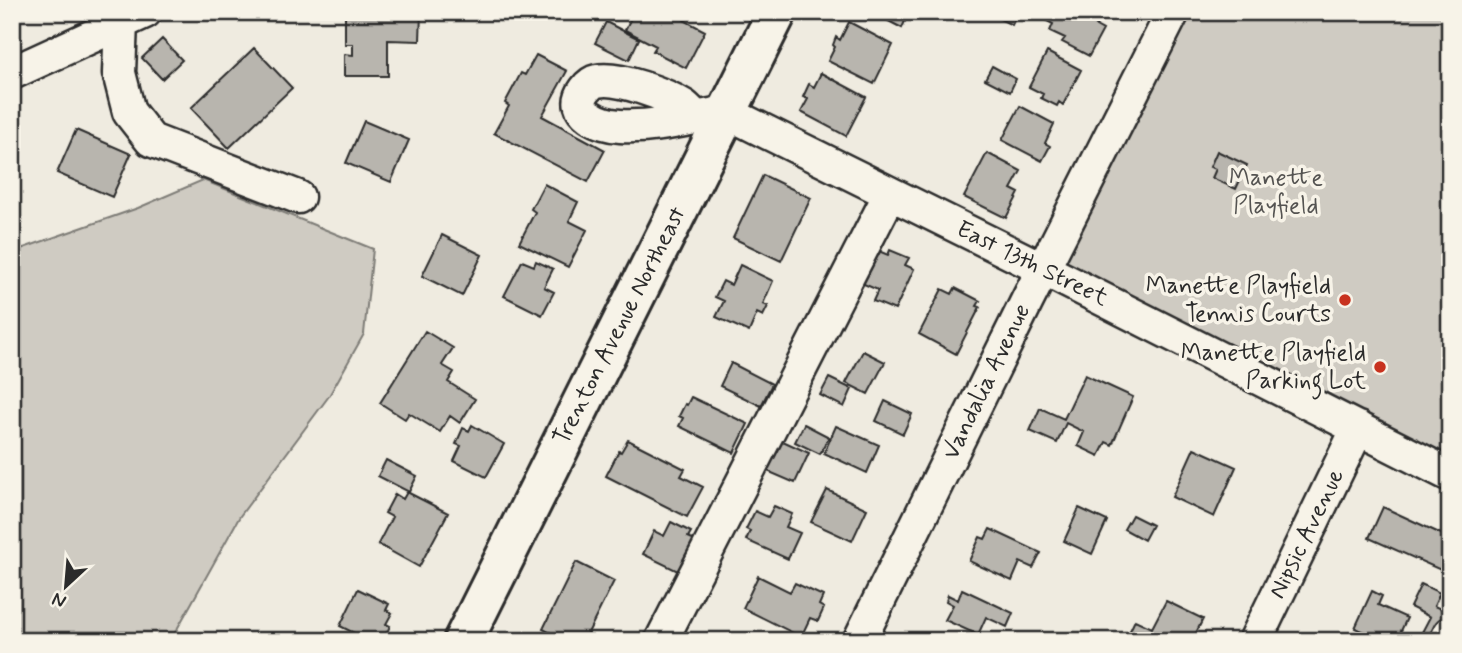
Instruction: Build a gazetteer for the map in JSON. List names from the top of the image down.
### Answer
{
  "streets": {
    "main road": ["Trenton Avenue Northeast"],
    "street": ["East 13th Street", "Vandalia Avenue", "Nipsic Avenue"]
  },
  "crossings": [
    ["East 13th Street", "Trenton Avenue Northeast"],
    ["East 13th Street", "Vandalia Avenue"],
    ["East 13th Street", "Nipsic Avenue"]
  ],
  "parks": ["Manette Playfield"],
  "places": ["Manette Playfield Tennis Courts", "Manette Playfield Parking Lot"],
  "north": "bottom left"
}
